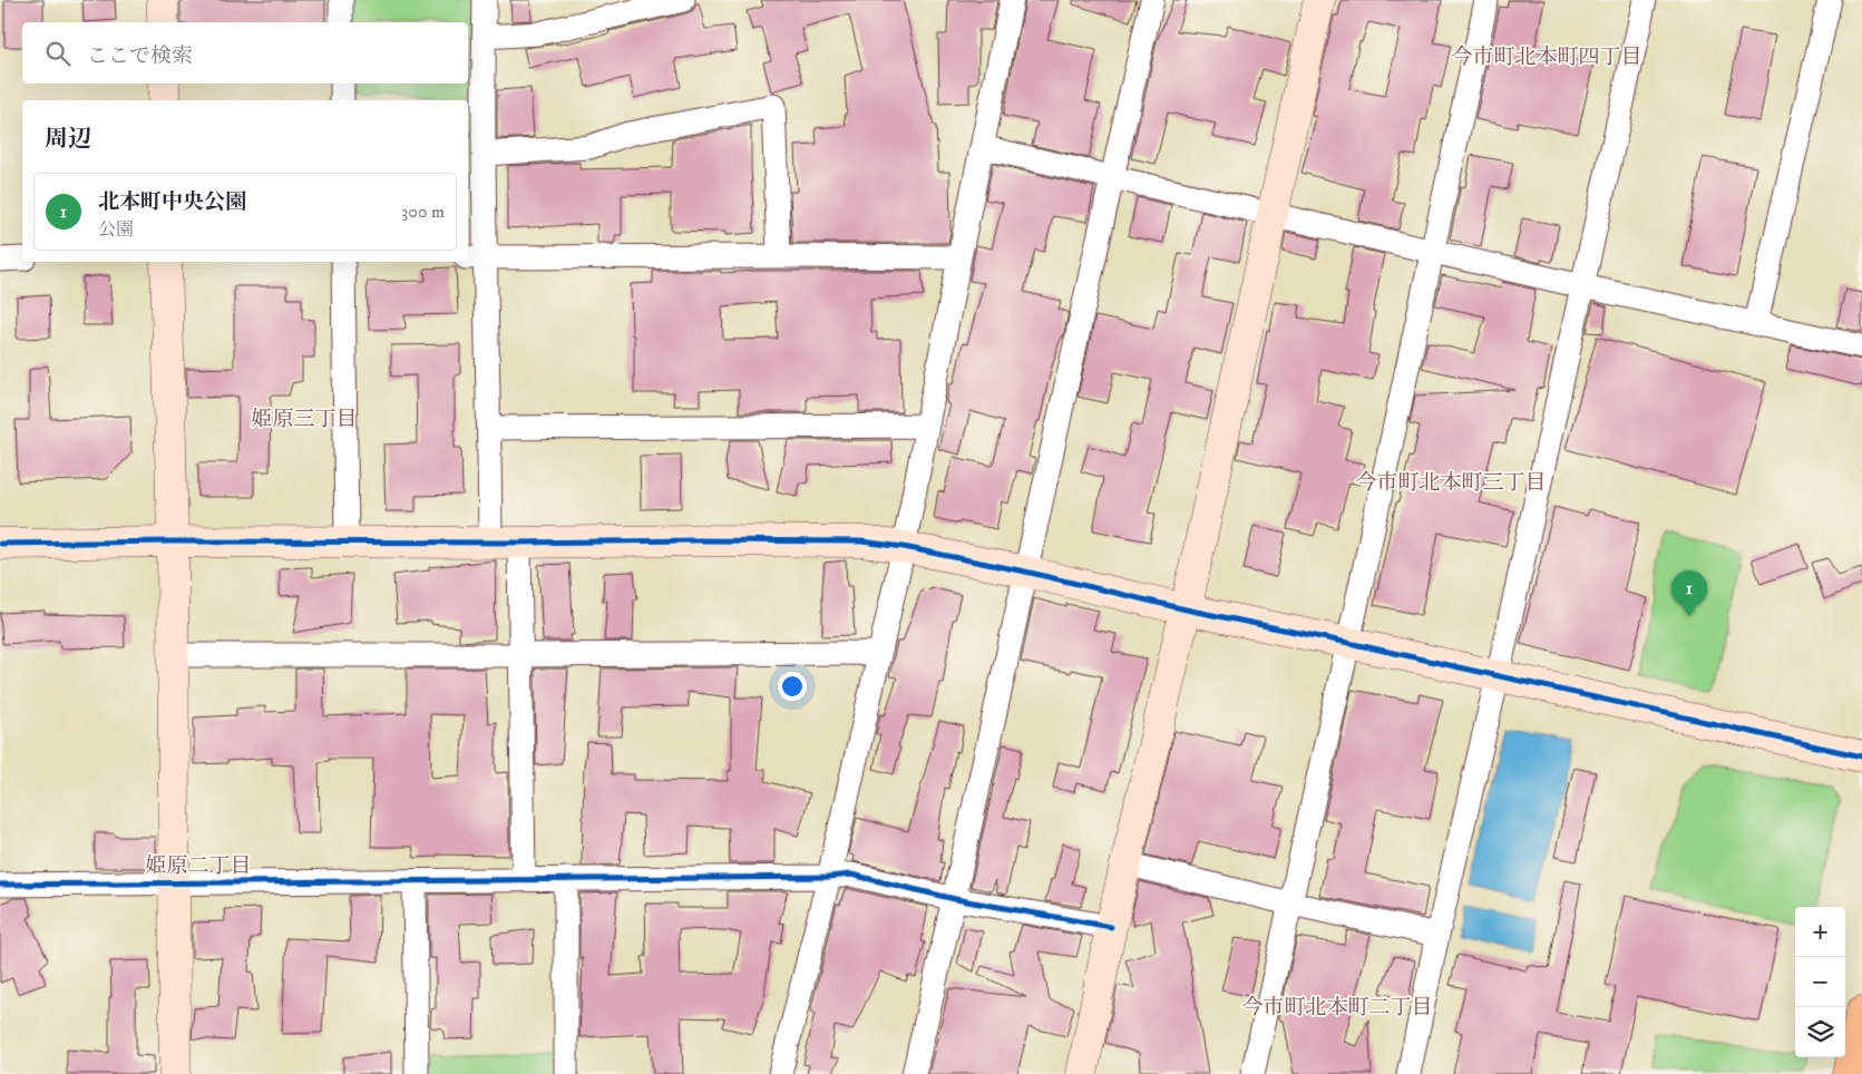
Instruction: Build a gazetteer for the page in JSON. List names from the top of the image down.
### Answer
{
  "districts": [
    "今市町北本町四丁目",
    "姫原三丁目",
    "今市町北本町三丁目",
    "姫原二丁目",
    "今市町北本町二丁目"
  ],
  "page": {
    "search": "ここで検索",
    "heading": "周辺",
    "list": [
      {
        "mark": "1",
        "name": "北本町中央公園",
        "note": "公園",
        "value": "300 m"
      }
    ],
    "pins": "1",
    "map_buttons": ["+", "−"]
  }
}
